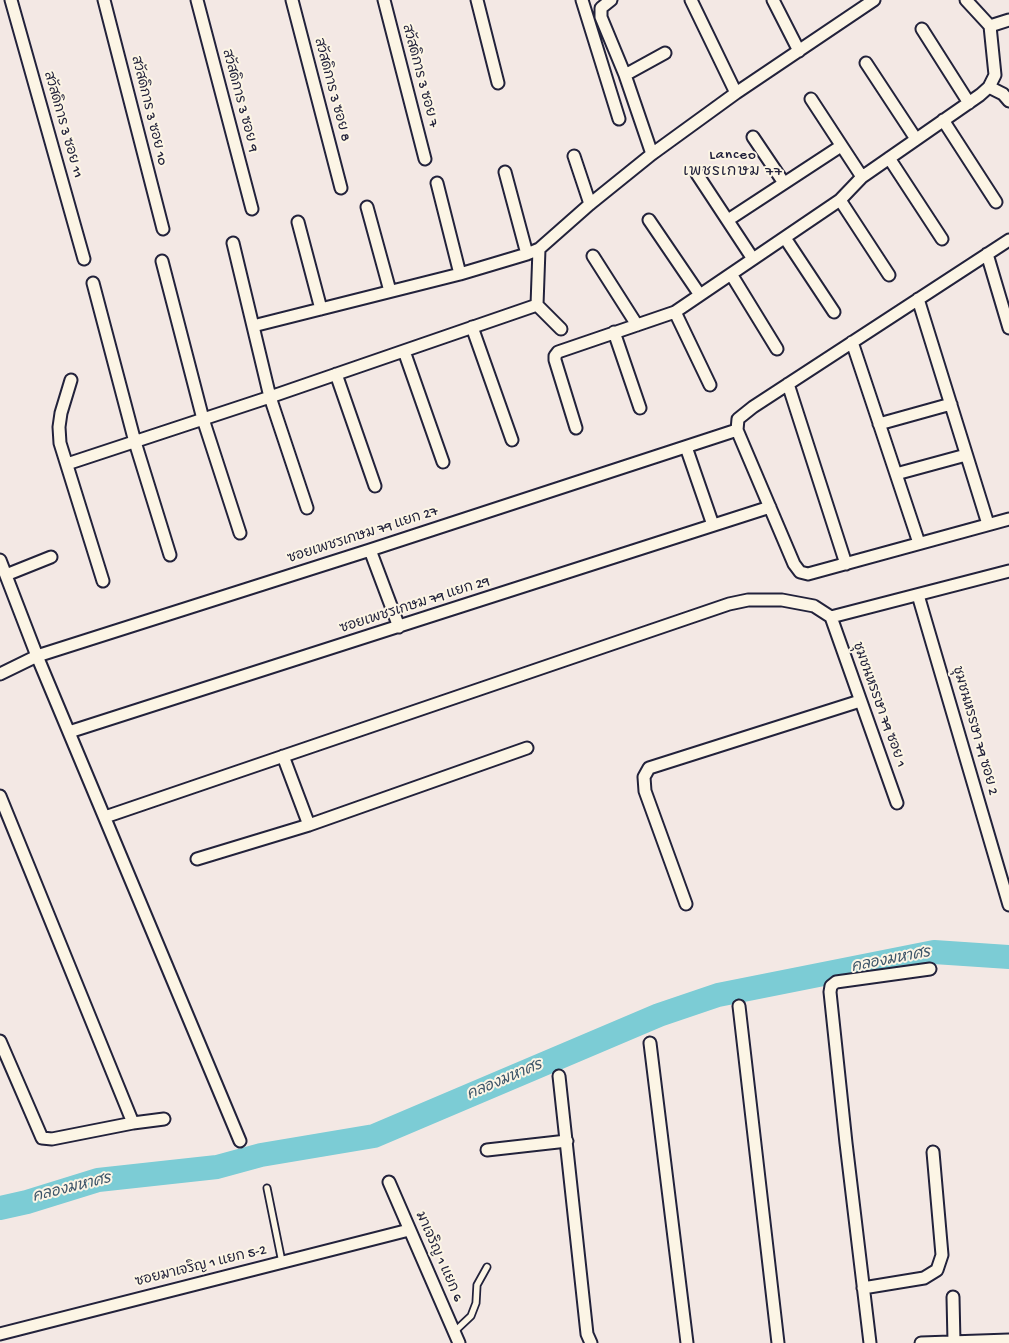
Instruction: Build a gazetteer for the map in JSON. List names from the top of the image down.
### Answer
{
  "streets": {
    "street": [
      "สวัสดิการ 3 ซอย 7",
      "สวัสดิการ 3 ซอย 8",
      "สวัสดิการ 3 ซอย 9",
      "สวัสดิการ 3 ซอย 10",
      "สวัสดิการ 3 ซอย 11",
      "ซอยเพชรเกษม 79 แยก 27",
      "ซอยเพชรเกษม 79 แยก 29",
      "ชุมชนหรรษา 79 ซอย 1",
      "ชุมชนหรรษา 79 ซอย 2",
      "มาเจริญ 1 แยก 6",
      "ซอยมาเจริญ 1 แยก 5-2"
    ]
  },
  "crossings": [
    ["มาเจริญ 1 แยก 6", "ซอยมาเจริญ 1 แยก 5-2"]
  ],
  "districts": ["Lanceo เพชรเกษม 77"],
  "water": ["คลองมหาศร"]
}
